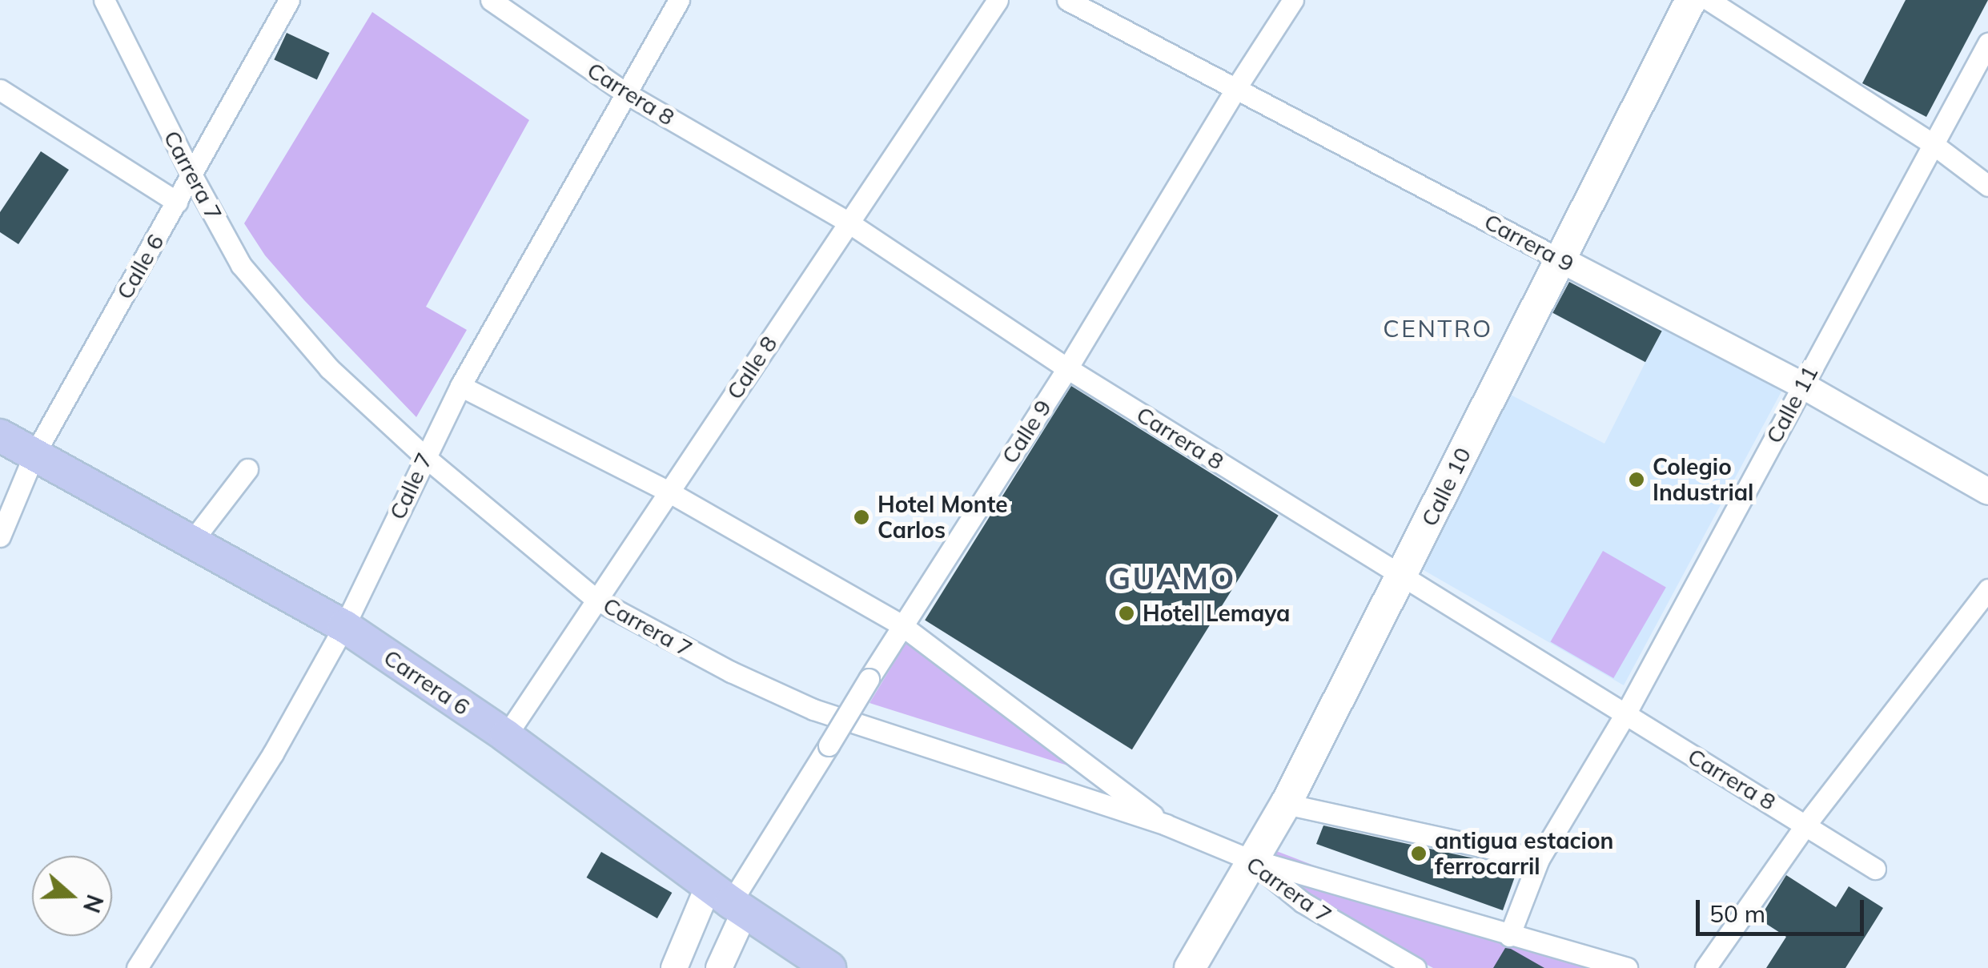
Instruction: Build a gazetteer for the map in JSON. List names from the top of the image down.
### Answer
{
  "streets": {
    "main road": ["Calle 10", "Carrera 6"],
    "street": [
      "Carrera 8",
      "Carrera 7",
      "Carrera 9",
      "Calle 6",
      "Calle 8",
      "Calle 11",
      "Calle 9",
      "Calle 7"
    ]
  },
  "crossings": [
    ["Carrera 8", "Calle 8"],
    ["Carrera 8", "Calle 11"],
    ["Carrera 8", "Calle 9"],
    ["Carrera 8", "Calle 7"],
    ["Carrera 8", "Calle 10"],
    ["Carrera 7", "Calle 6"],
    ["Carrera 7", "Calle 8"],
    ["Carrera 7", "Calle 7"],
    ["Carrera 7", "Calle 10"],
    ["Carrera 9", "Calle 11"],
    ["Carrera 9", "Calle 9"],
    ["Carrera 9", "Calle 10"],
    ["Calle 6", "Carrera 6"],
    ["Calle 8", "Carrera 6"],
    ["Calle 9", "Carrera 6"],
    ["Calle 7", "Carrera 6"]
  ],
  "districts": ["CENTRO", "GUAMO"],
  "places": [
    "Colegio Industrial",
    "Hotel Monte Carlos",
    "Hotel Lemaya",
    "antigua estacion ferrocarril"
  ],
  "scale_bar": "50 m",
  "north": "right"
}
